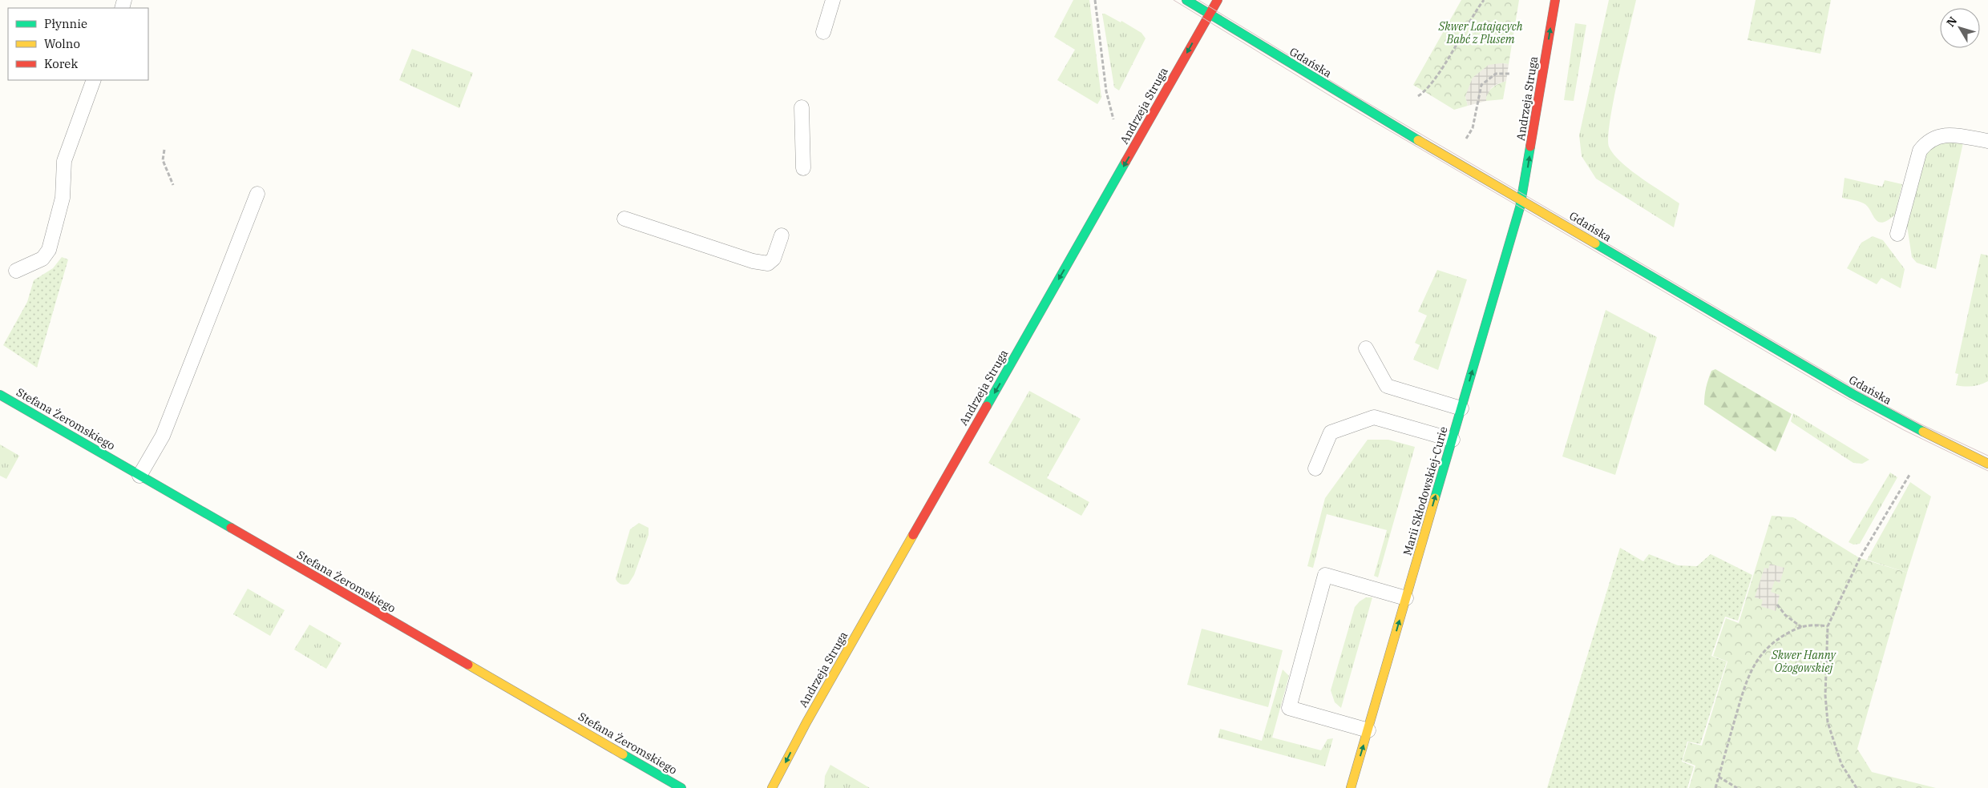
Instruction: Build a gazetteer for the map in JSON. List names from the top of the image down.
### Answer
{
  "streets": {
    "street": [
      "Gdańska",
      "Andrzeja Struga",
      "Stefana Żeromskiego",
      "Marii Skłodowskiej-Curie"
    ]
  },
  "crossings": [
    ["Gdańska", "Andrzeja Struga"],
    ["Gdańska", "Marii Skłodowskiej-Curie"],
    ["Andrzeja Struga", "Marii Skłodowskiej-Curie"]
  ],
  "one_way": ["Marii Skłodowskiej-Curie"],
  "parks": ["Skwer Latających Babć z Plusem", "Skwer Hanny Ożogowskiej"],
  "legend": ["Płynnie", "Wolno", "Korek"],
  "north": "top left"
}
